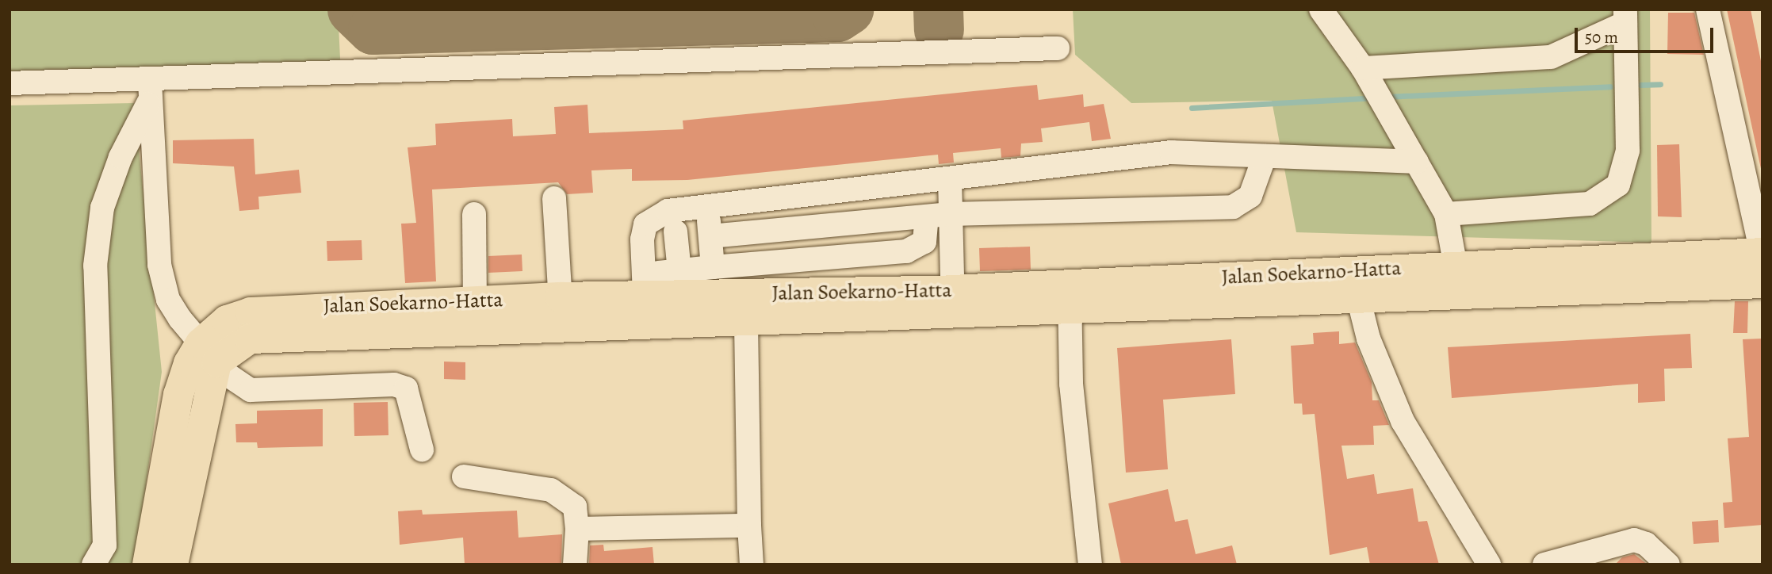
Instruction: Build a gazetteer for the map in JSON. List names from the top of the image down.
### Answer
{
  "streets": {
    "highway": ["Jalan Soekarno-Hatta"]
  },
  "scale_bar": "50 m"
}
